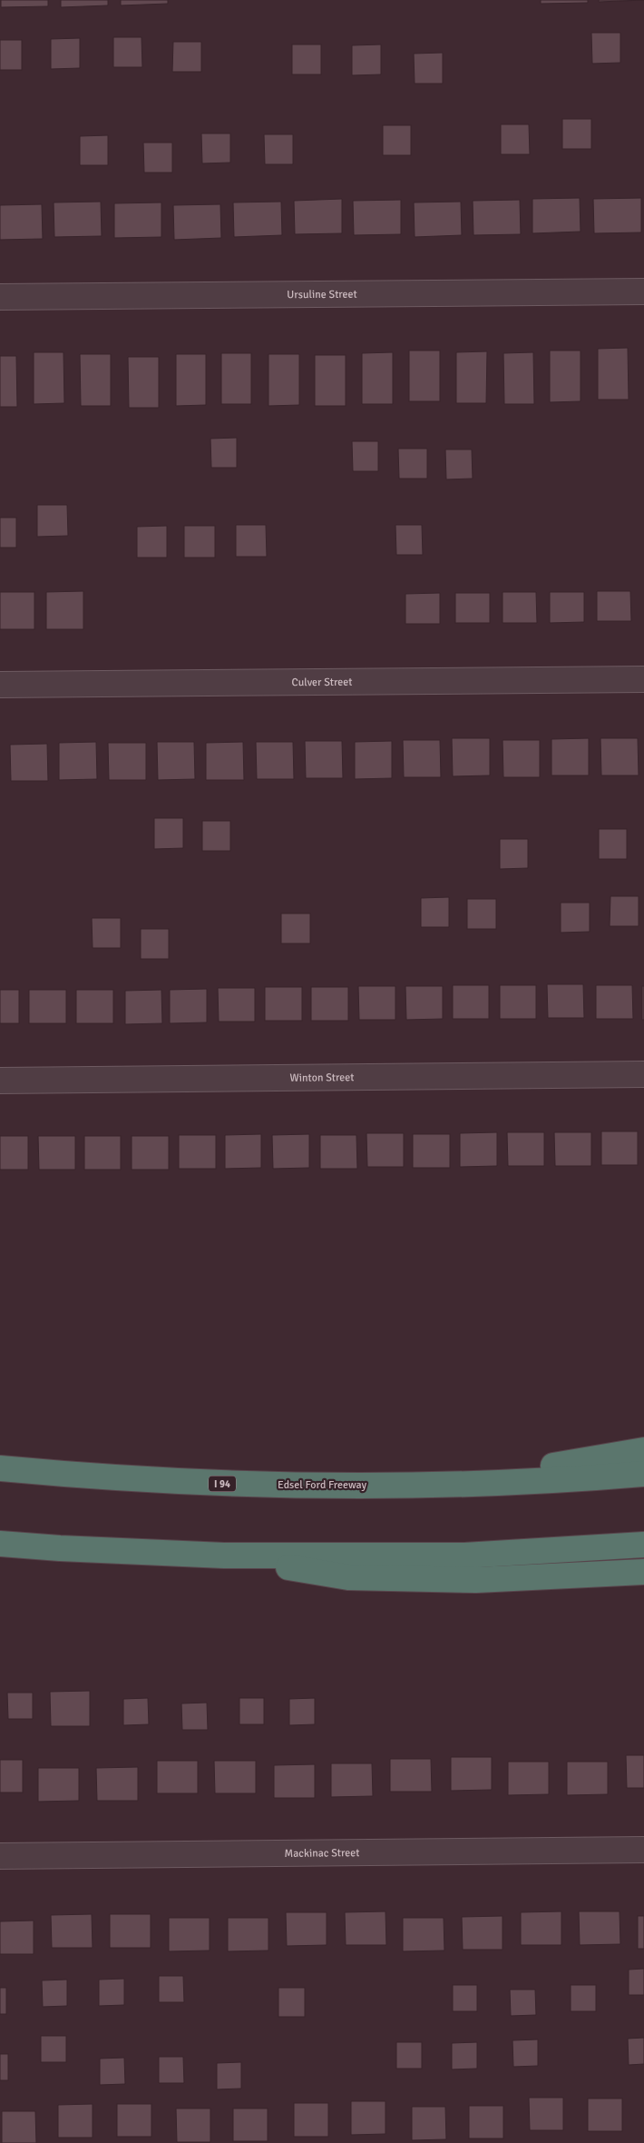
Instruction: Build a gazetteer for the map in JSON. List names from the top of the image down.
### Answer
{
  "streets": {
    "highway": ["I 94", "Edsel Ford Freeway"],
    "street": [
      "Ursuline Street",
      "Culver Street",
      "Winton Street",
      "Mackinac Street"
    ]
  }
}
